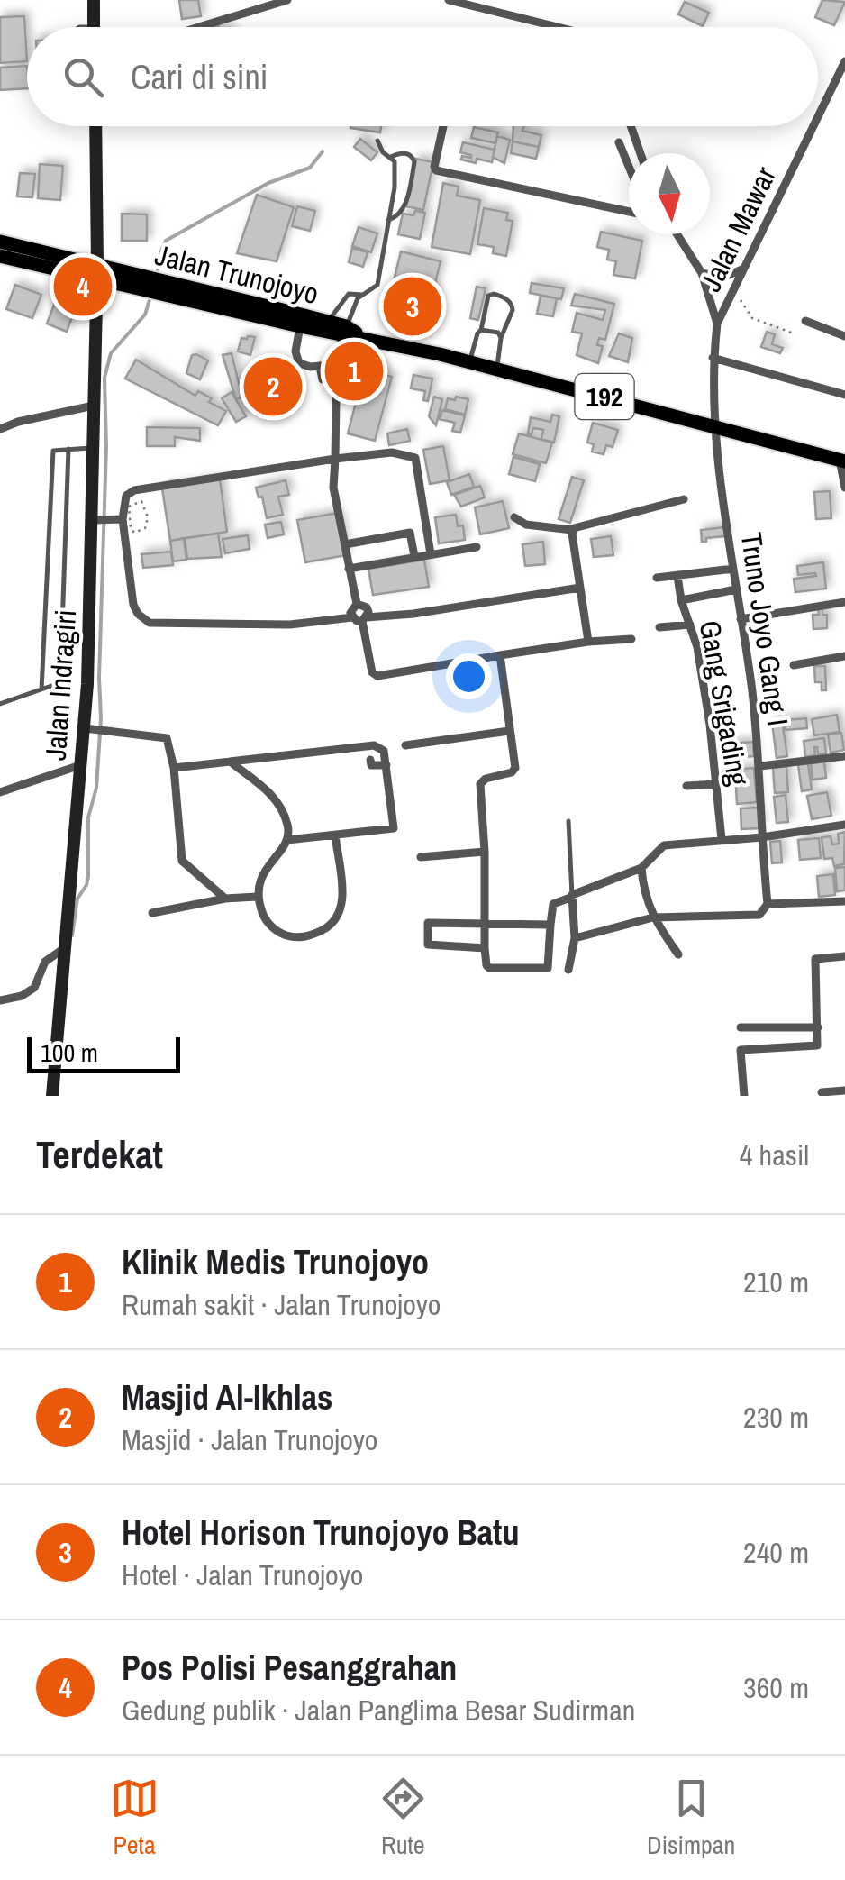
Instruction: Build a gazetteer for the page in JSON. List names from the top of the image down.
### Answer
{
  "streets": {
    "main road": ["Jalan Trunojoyo", "192"],
    "street": [
      "Jalan Mawar",
      "Truno Joyo Gang I",
      "Jalan Indragiri",
      "Gang Srigading"
    ]
  },
  "crossings": [
    ["Jalan Mawar", "Jalan Trunojoyo"],
    ["Jalan Mawar", "Truno Joyo Gang I"],
    ["Jalan Trunojoyo", "192"],
    ["Jalan Trunojoyo", "Truno Joyo Gang I"],
    ["Jalan Trunojoyo", "Jalan Indragiri"],
    ["192", "Jalan Indragiri"]
  ],
  "scale_bar": "100 m",
  "north": "bottom",
  "page": {
    "search": "Cari di sini",
    "pins": [
      "4",
      "3",
      "1",
      "2"
    ],
    "scale": "100 m",
    "heading": ["Terdekat", "4 hasil"],
    "list": [
      {
        "mark": "1",
        "name": "Klinik Medis Trunojoyo",
        "note": "Rumah sakit · Jalan Trunojoyo",
        "value": "210 m"
      },
      {
        "mark": "2",
        "name": "Masjid Al-Ikhlas",
        "note": "Masjid · Jalan Trunojoyo",
        "value": "230 m"
      },
      {
        "mark": "3",
        "name": "Hotel Horison Trunojoyo Batu",
        "note": "Hotel · Jalan Trunojoyo",
        "value": "240 m"
      },
      {
        "mark": "4",
        "name": "Pos Polisi Pesanggrahan",
        "note": "Gedung publik · Jalan Panglima Besar Sudirman",
        "value": "360 m"
      }
    ],
    "nav": ["Peta", "Rute", "Disimpan"]
  }
}
